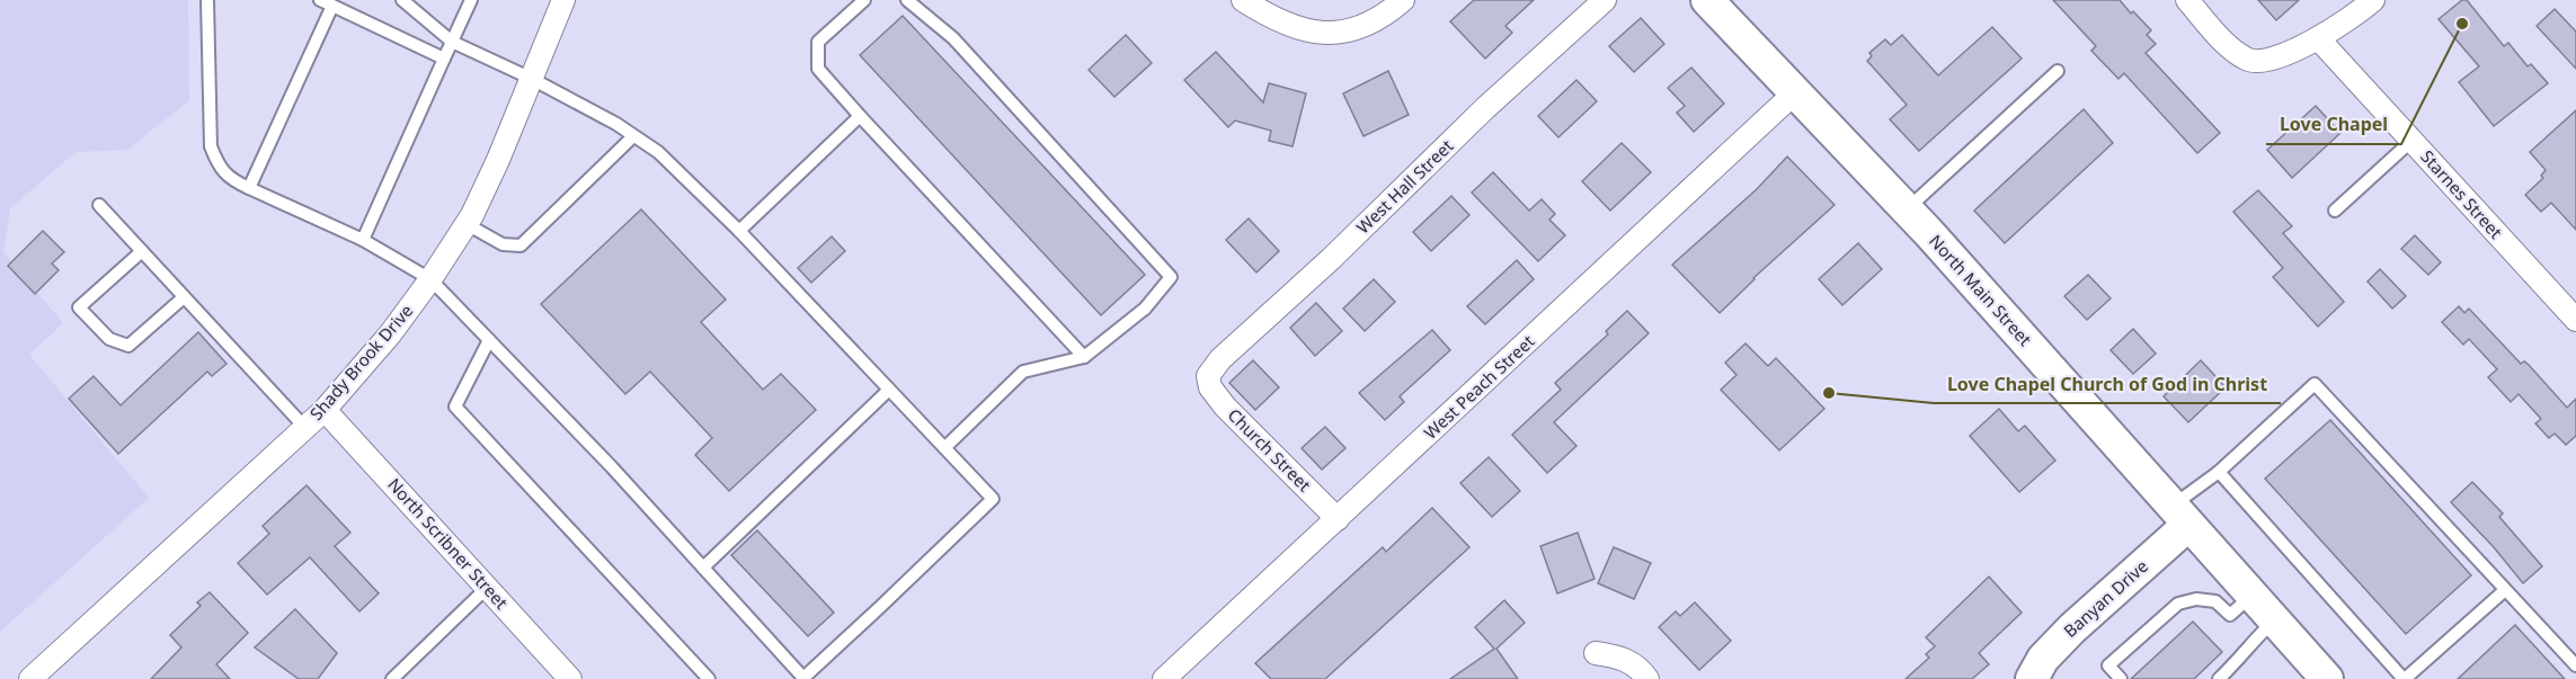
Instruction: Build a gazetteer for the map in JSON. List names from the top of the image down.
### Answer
{
  "streets": {
    "main road": ["North Main Street", "Banyan Drive"],
    "street": [
      "West Hall Street",
      "Starnes Street",
      "Shady Brook Drive",
      "West Peach Street",
      "Church Street",
      "North Scribner Street"
    ]
  },
  "crossings": [
    ["West Hall Street", "Church Street"],
    ["North Main Street", "West Peach Street"],
    ["North Main Street", "Banyan Drive"],
    ["Shady Brook Drive", "North Scribner Street"],
    ["West Peach Street", "Church Street"]
  ],
  "places": ["Love Chapel", "Love Chapel Church of God in Christ"]
}
